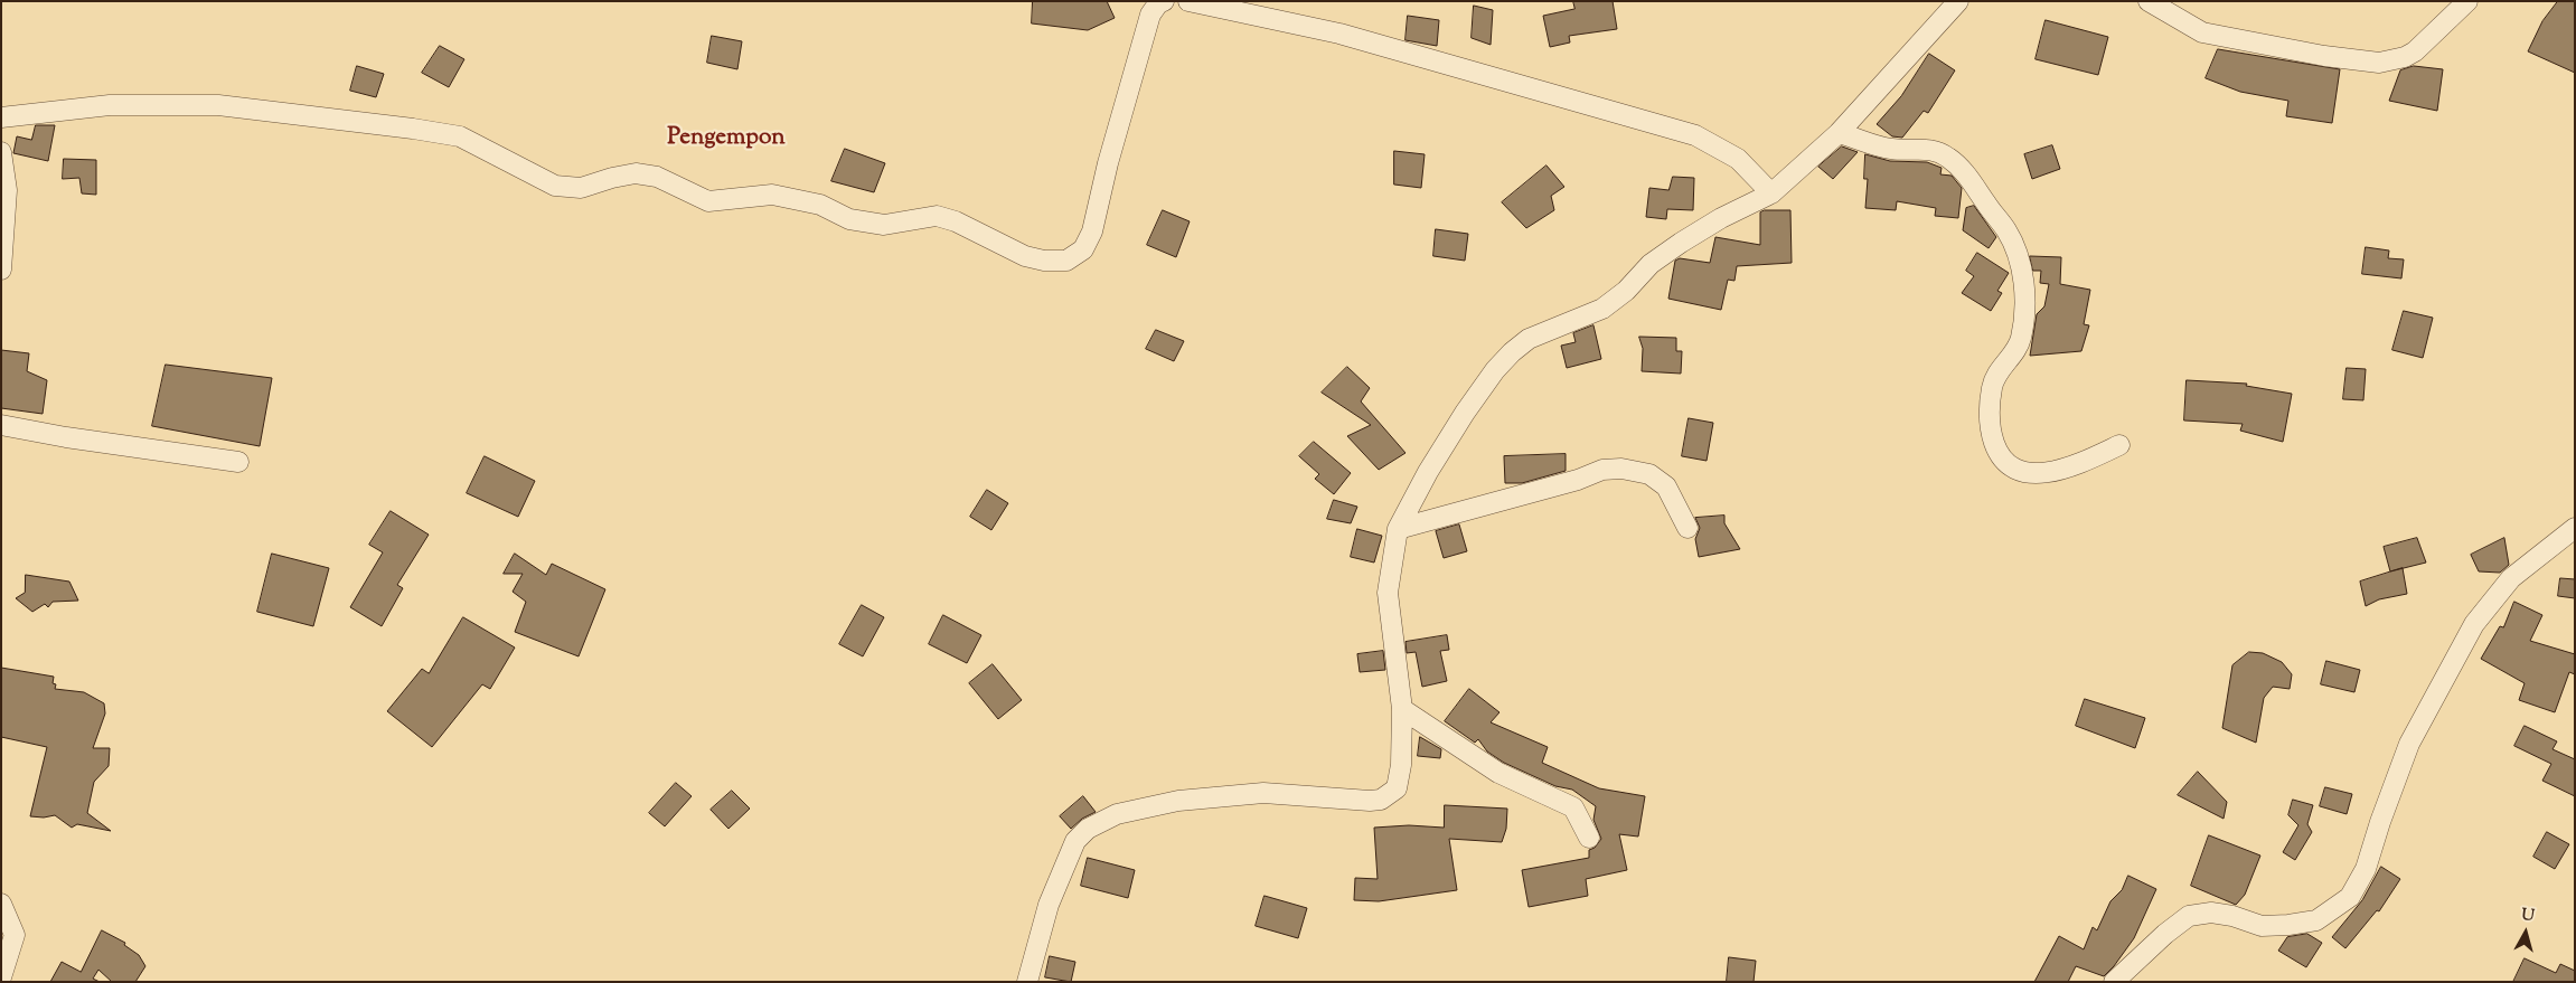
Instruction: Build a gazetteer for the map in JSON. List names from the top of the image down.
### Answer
{
  "districts": ["Pengempon"],
  "north": "top"
}
